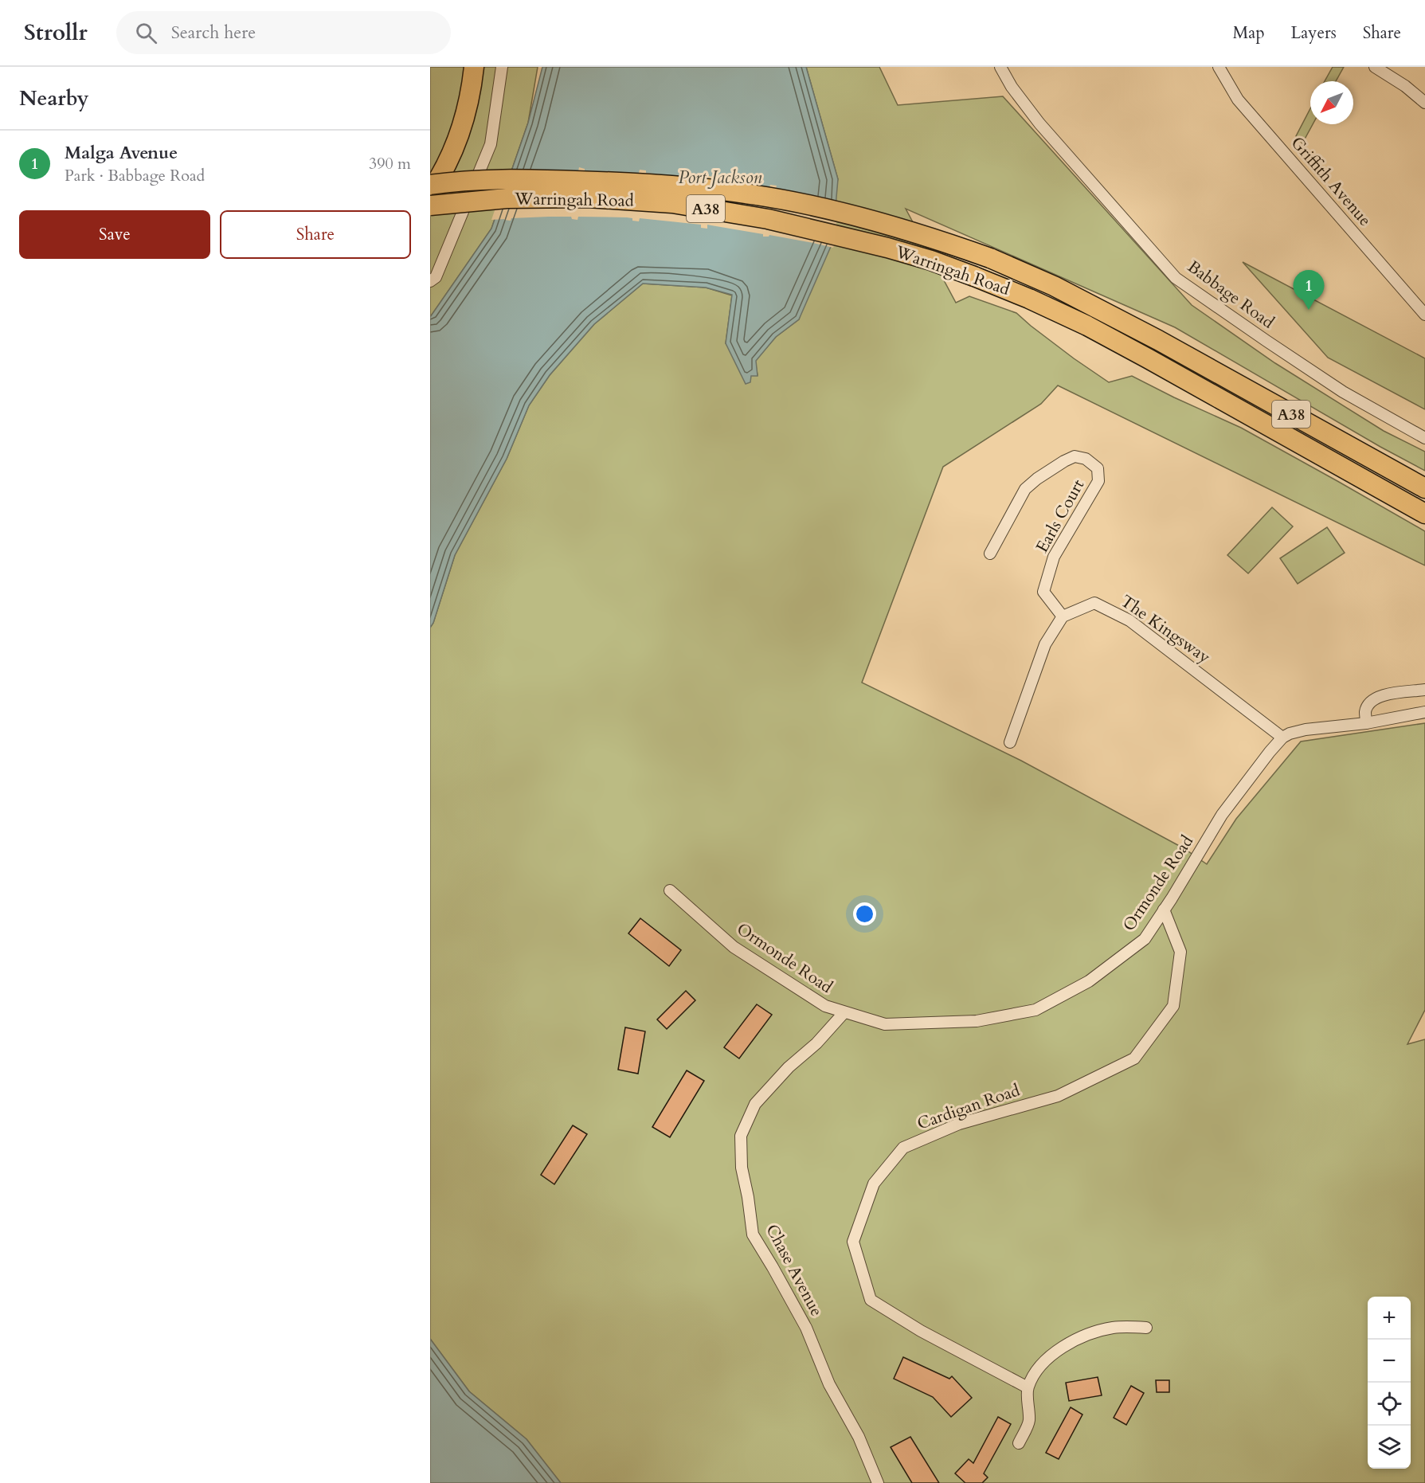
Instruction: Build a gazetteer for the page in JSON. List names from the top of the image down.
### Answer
{
  "streets": {
    "highway": ["Warringah Road", "A38"],
    "street": [
      "Griffith Avenue",
      "Babbage Road",
      "Earls Court",
      "The Kingsway",
      "Ormonde Road",
      "Cardigan Road",
      "Chase Avenue"
    ]
  },
  "crossings": [
    ["Earls Court", "The Kingsway"],
    ["The Kingsway", "Ormonde Road"],
    ["Ormonde Road", "Cardigan Road"],
    ["Ormonde Road", "Chase Avenue"]
  ],
  "water": ["Port Jackson"],
  "north": "bottom left",
  "page": {
    "header": "Strollr",
    "search": "Search here",
    "nav": ["Map", "Layers", "Share"],
    "heading": "Nearby",
    "list": [
      {
        "mark": "1",
        "name": "Malga Avenue",
        "note": "Park · Babbage Road",
        "value": "390 m"
      }
    ],
    "buttons": ["Save", "Share"],
    "pins": "1",
    "map_buttons": ["+", "−"]
  }
}
